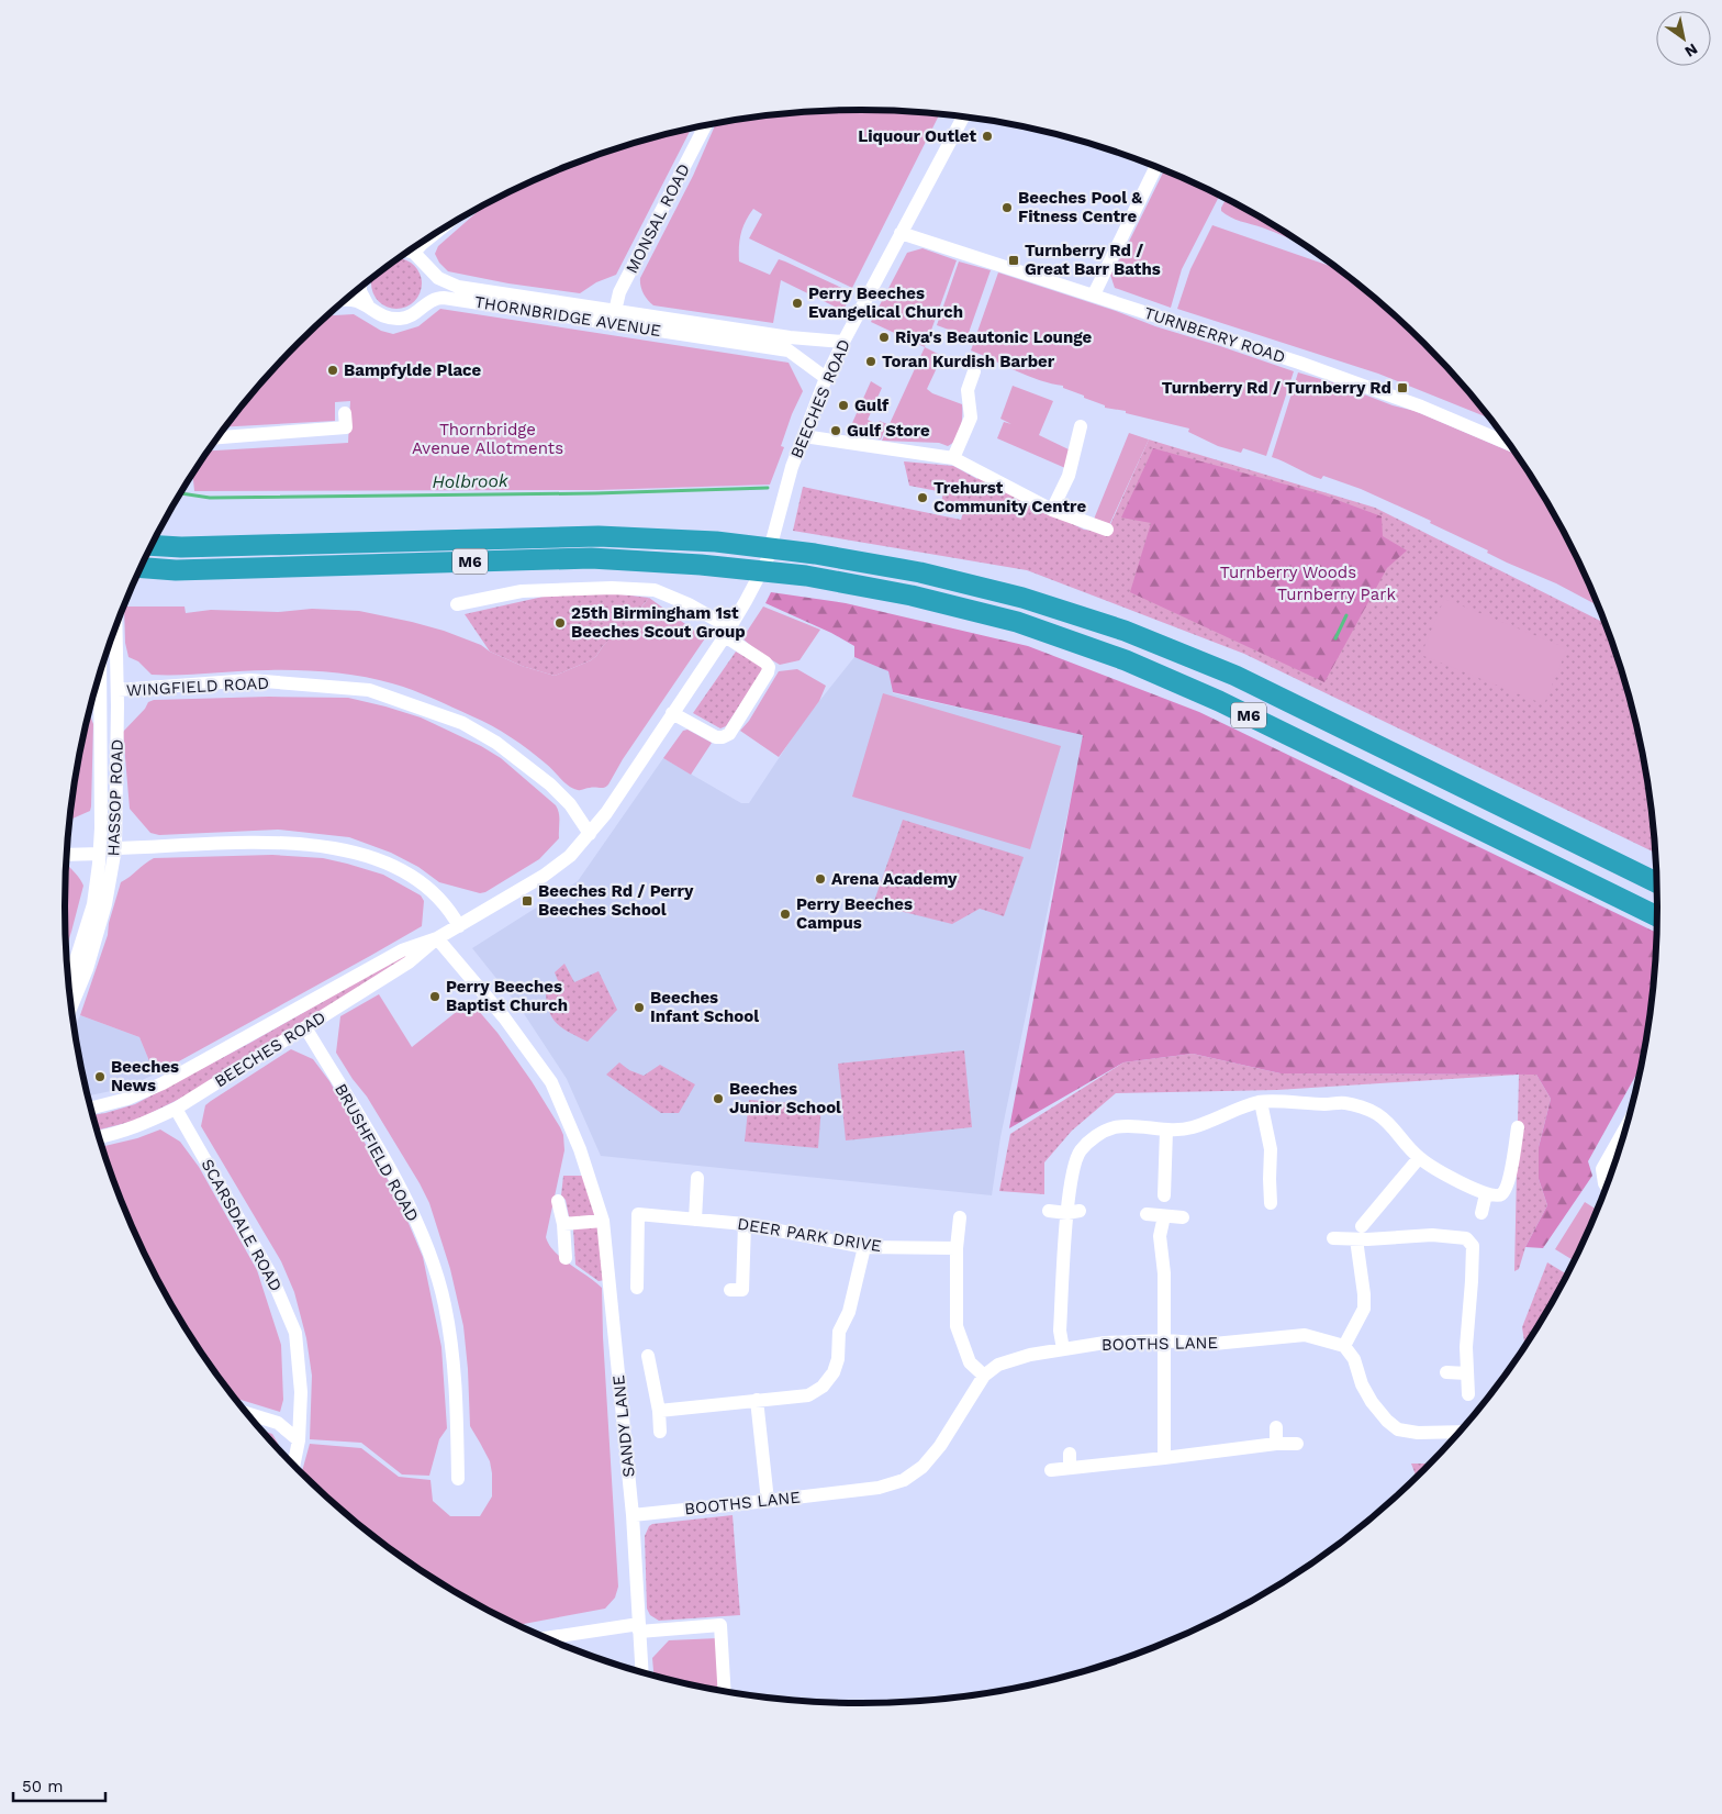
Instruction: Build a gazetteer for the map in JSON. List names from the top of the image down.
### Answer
{
  "streets": {
    "highway": ["M6"],
    "street": [
      "MONSAL ROAD",
      "THORNBRIDGE AVENUE",
      "TURNBERRY ROAD",
      "BEECHES ROAD",
      "WINGFIELD ROAD",
      "HASSOP ROAD",
      "BRUSHFIELD ROAD",
      "SCARSDALE ROAD",
      "DEER PARK DRIVE",
      "BOOTHS LANE",
      "SANDY LANE"
    ]
  },
  "crossings": [
    ["MONSAL ROAD", "THORNBRIDGE AVENUE"],
    ["THORNBRIDGE AVENUE", "BEECHES ROAD"],
    ["TURNBERRY ROAD", "BEECHES ROAD"],
    ["BEECHES ROAD", "WINGFIELD ROAD"],
    ["BEECHES ROAD", "BRUSHFIELD ROAD"],
    ["BEECHES ROAD", "SCARSDALE ROAD"],
    ["BEECHES ROAD", "SANDY LANE"],
    ["WINGFIELD ROAD", "HASSOP ROAD"],
    ["BOOTHS LANE", "SANDY LANE"]
  ],
  "water": ["Holbrook"],
  "parks": ["Thornbridge Avenue Allotments", "Turnberry Woods", "Turnberry Park"],
  "places": {
    "other": [
      "Liquour Outlet",
      "Beeches Pool & Fitness Centre",
      "Perry Beeches Evangelical Church",
      "Riya's Beautonic Lounge",
      "Toran Kurdish Barber",
      "Bampfylde Place",
      "Gulf",
      "Gulf Store",
      "Trehurst Community Centre",
      "25th Birmingham 1st Beeches Scout Group",
      "Arena Academy",
      "Perry Beeches Campus",
      "Perry Beeches Baptist Church",
      "Beeches Infant School",
      "Beeches News",
      "Beeches Junior School"
    ],
    "transit": ["Turnberry Rd / Great Barr Baths", "Turnberry Rd / Turnberry Rd", "Beeches Rd / Perry Beeches School"]
  },
  "scale_bar": "50 m",
  "north": "bottom right"
}
